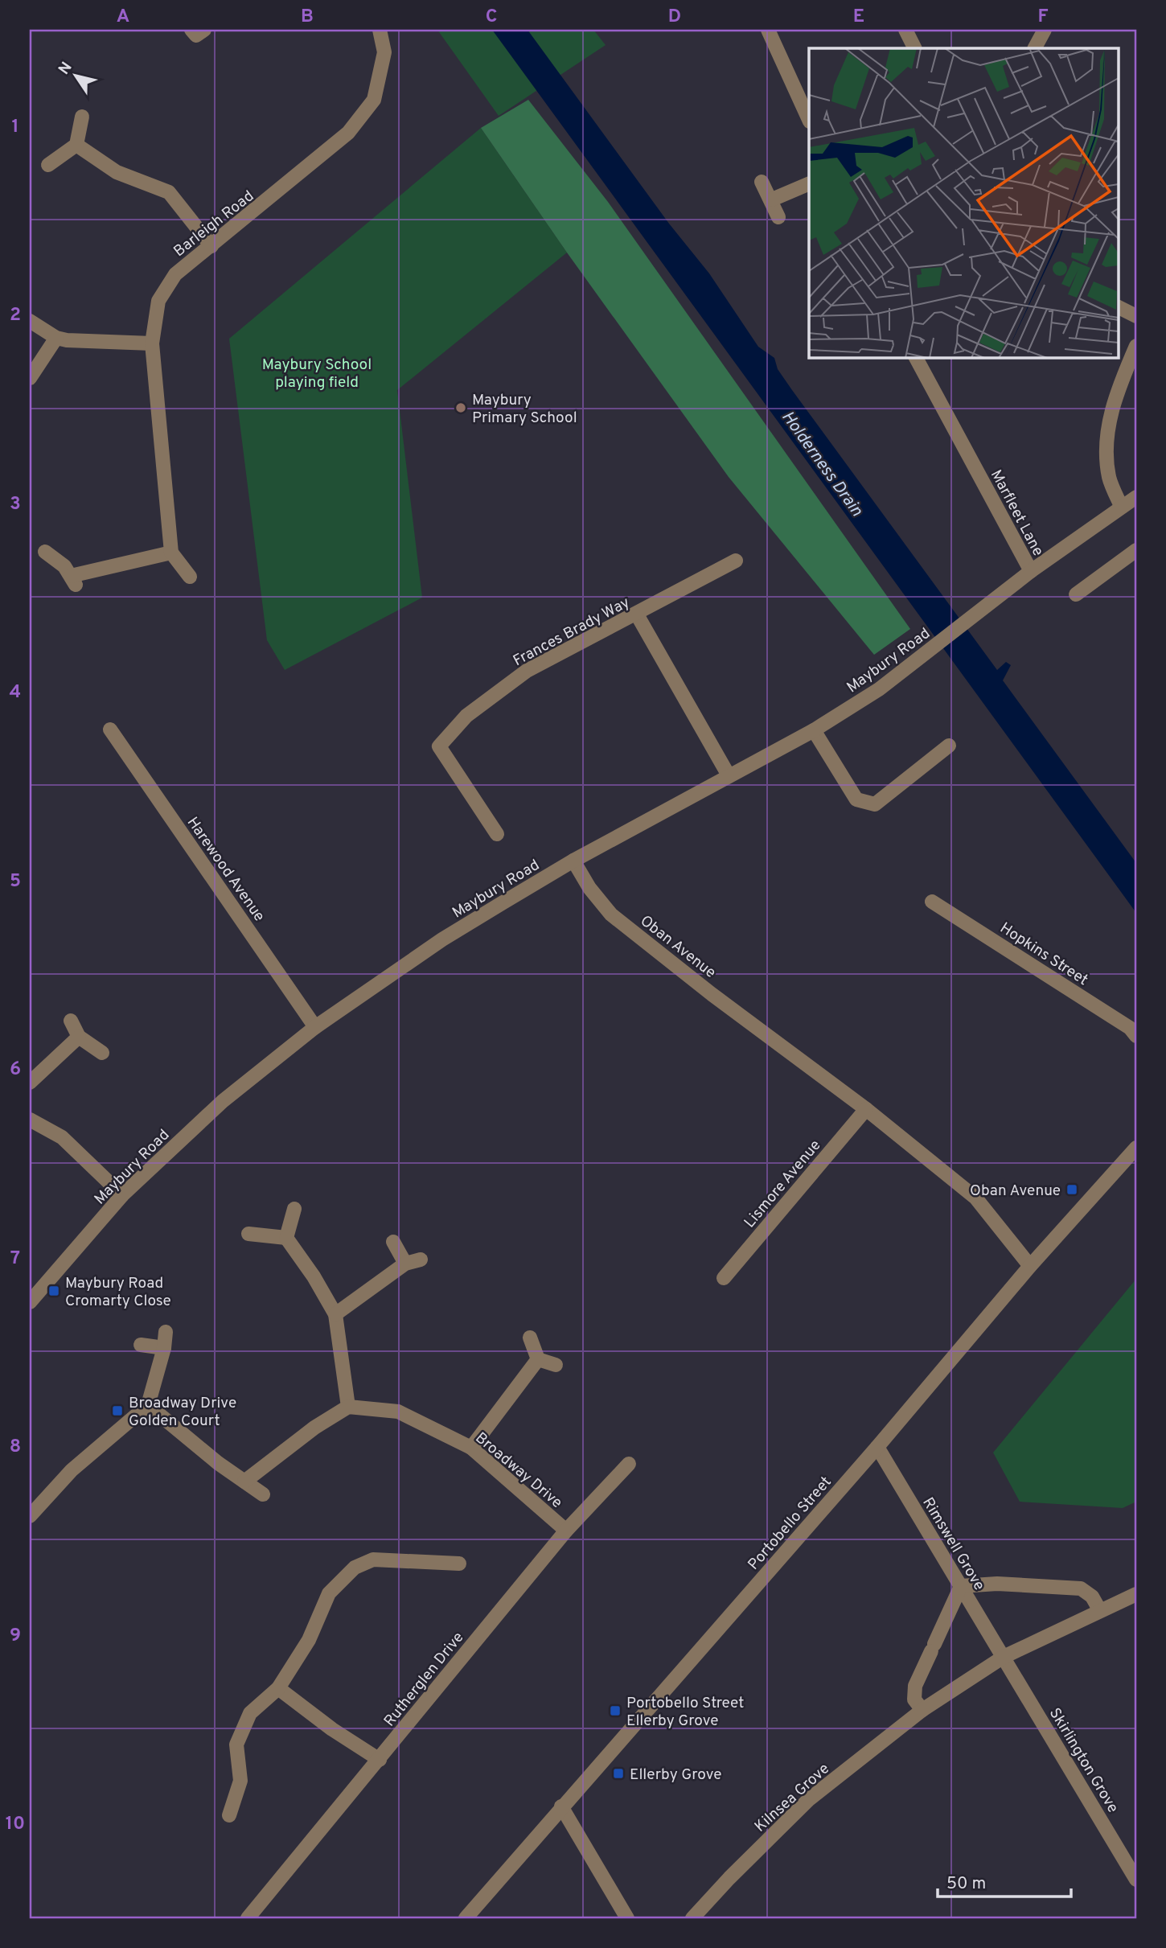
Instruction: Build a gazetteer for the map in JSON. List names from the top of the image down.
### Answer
{
  "streets": {
    "street": [
      "Barleigh Road",
      "Marfleet Lane",
      "Frances Brady Way",
      "Maybury Road",
      "Harewood Avenue",
      "Oban Avenue",
      "Hopkins Street",
      "Lismore Avenue",
      "Broadway Drive",
      "Portobello Street",
      "Rimswell Grove",
      "Rutherglen Drive",
      "Skirlington Grove",
      "Kilnsea Grove"
    ]
  },
  "crossings": [
    ["Marfleet Lane", "Maybury Road"],
    ["Maybury Road", "Harewood Avenue"],
    ["Maybury Road", "Oban Avenue"],
    ["Oban Avenue", "Lismore Avenue"],
    ["Oban Avenue", "Portobello Street"],
    ["Broadway Drive", "Rutherglen Drive"],
    ["Portobello Street", "Rimswell Grove"],
    ["Rimswell Grove", "Skirlington Grove"],
    ["Rimswell Grove", "Kilnsea Grove"],
    ["Skirlington Grove", "Kilnsea Grove"]
  ],
  "water": ["Holderness Drain"],
  "parks": ["Maybury School playing field"],
  "places": {
    "other": ["Maybury Primary School"],
    "transit": [
      "Oban Avenue",
      "Maybury Road Cromarty Close",
      "Broadway Drive Golden Court",
      "Portobello Street Ellerby Grove",
      "Ellerby Grove"
    ]
  },
  "scale_bar": "50 m",
  "north": "top left",
  "grid": {
    "columns": [
      "A",
      "B",
      "C",
      "D",
      "E",
      "F"
    ],
    "rows": [
      "1",
      "2",
      "3",
      "4",
      "5",
      "6",
      "7",
      "8",
      "9",
      "10"
    ]
  }
}
